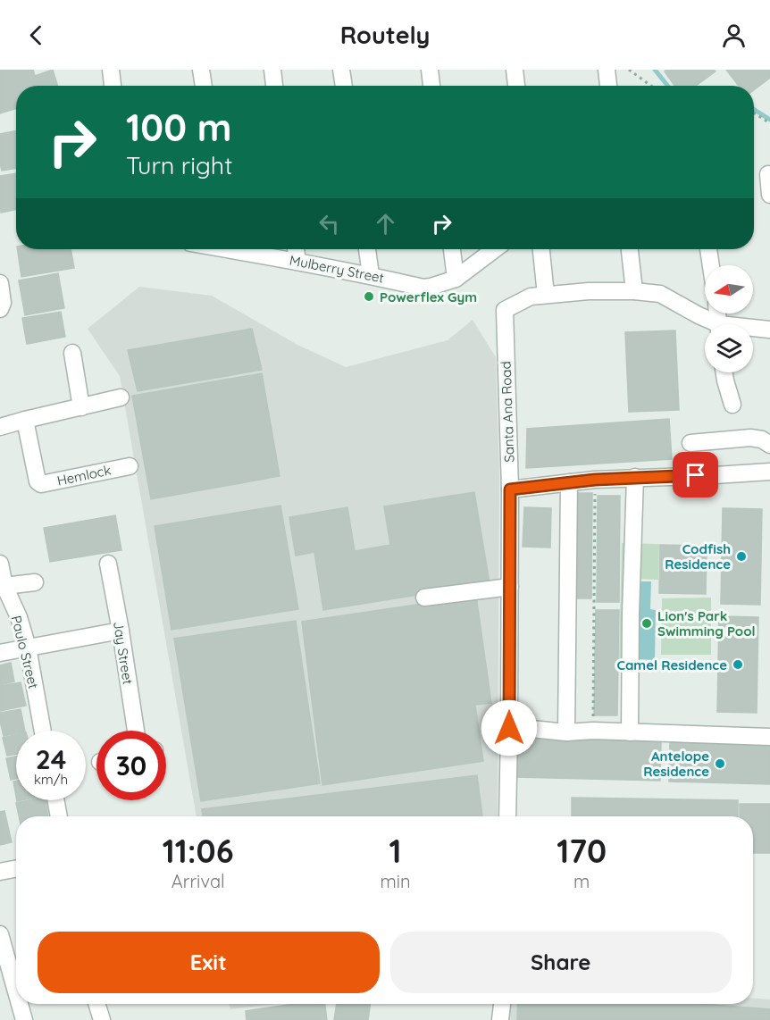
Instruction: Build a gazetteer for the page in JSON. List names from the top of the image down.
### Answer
{
  "streets": {
    "street": [
      "Mulberry Street",
      "Santa Ana Road",
      "Hemlock",
      "Paulo Street",
      "Jay Street"
    ]
  },
  "places": [
    "Powerflex Gym",
    "Codfish Residence",
    "Lion's Park Swimming Pool",
    "Camel Residence",
    "Antelope Residence"
  ],
  "north": "left",
  "page": {
    "header": "Routely",
    "turn": ["100 m", "Turn right"],
    "speed": "24 km/h",
    "limit": "30",
    "eta": [
      "11:06",
      "Arrival",
      "1",
      "min",
      "170",
      "m"
    ],
    "buttons": ["Exit", "Share"]
  }
}
